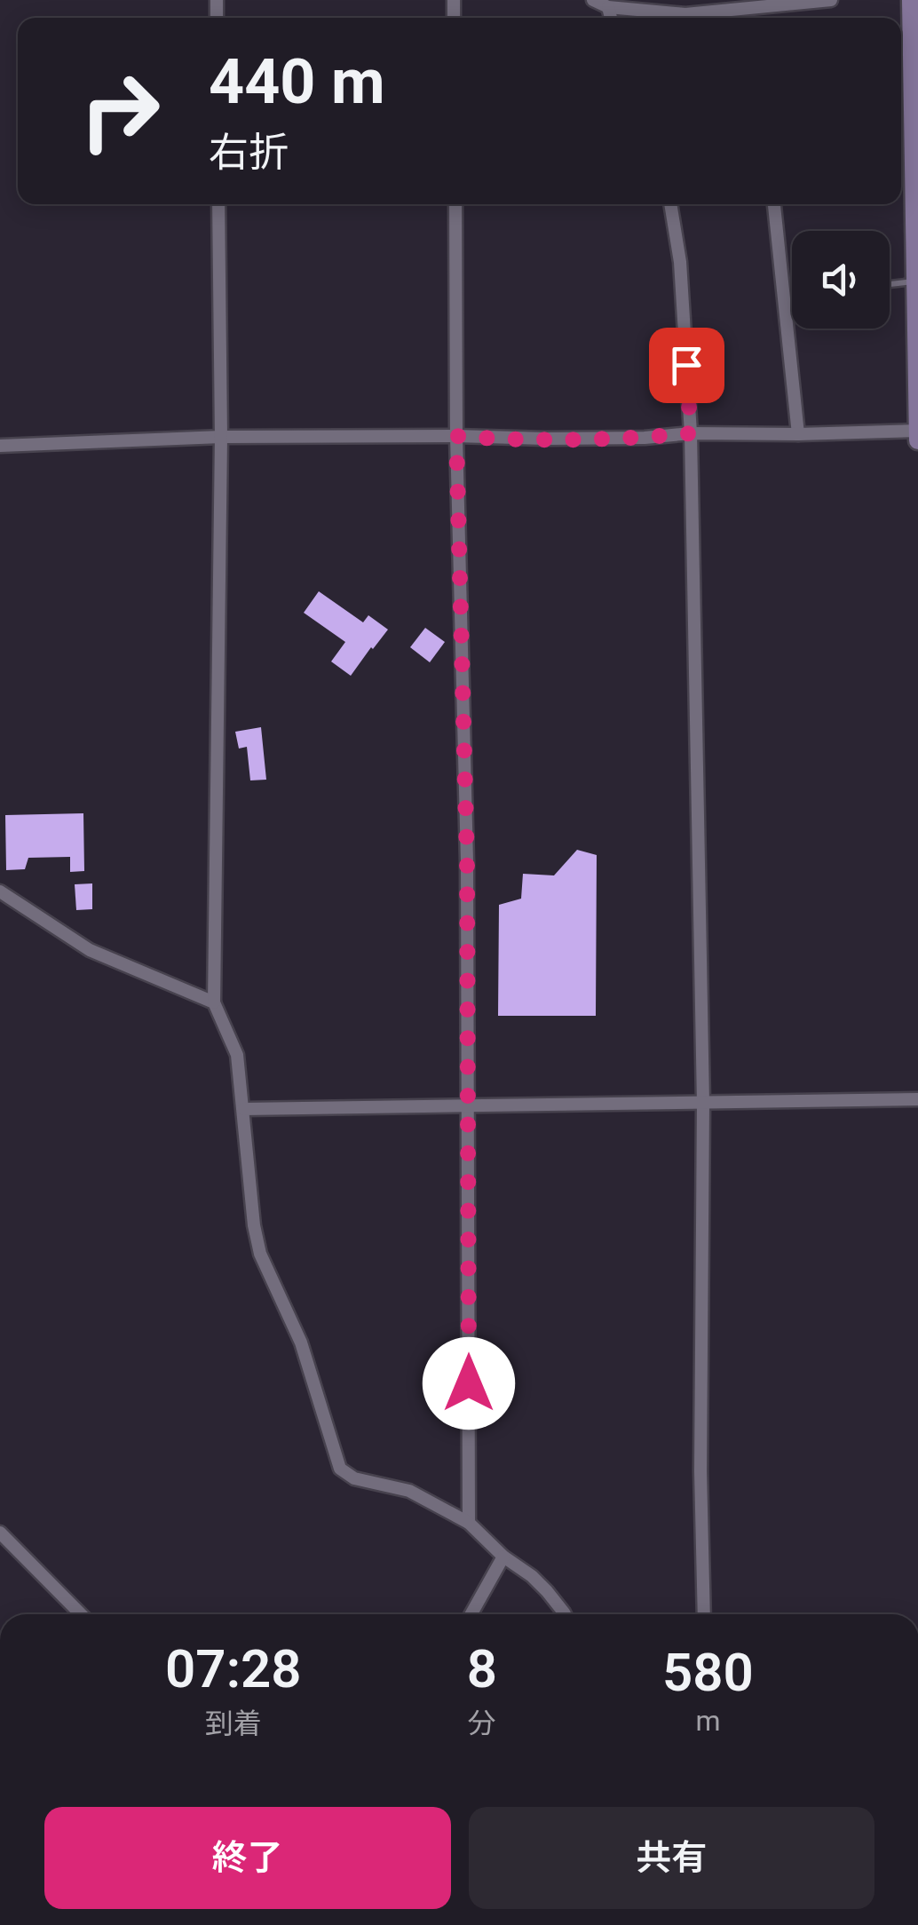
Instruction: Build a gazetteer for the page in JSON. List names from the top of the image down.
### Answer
{
  "page": {
    "turn": ["440 m", "右折"],
    "eta": [
      "07:28",
      "到着",
      "8",
      "分",
      "580",
      "m"
    ],
    "buttons": ["終了", "共有"]
  }
}
